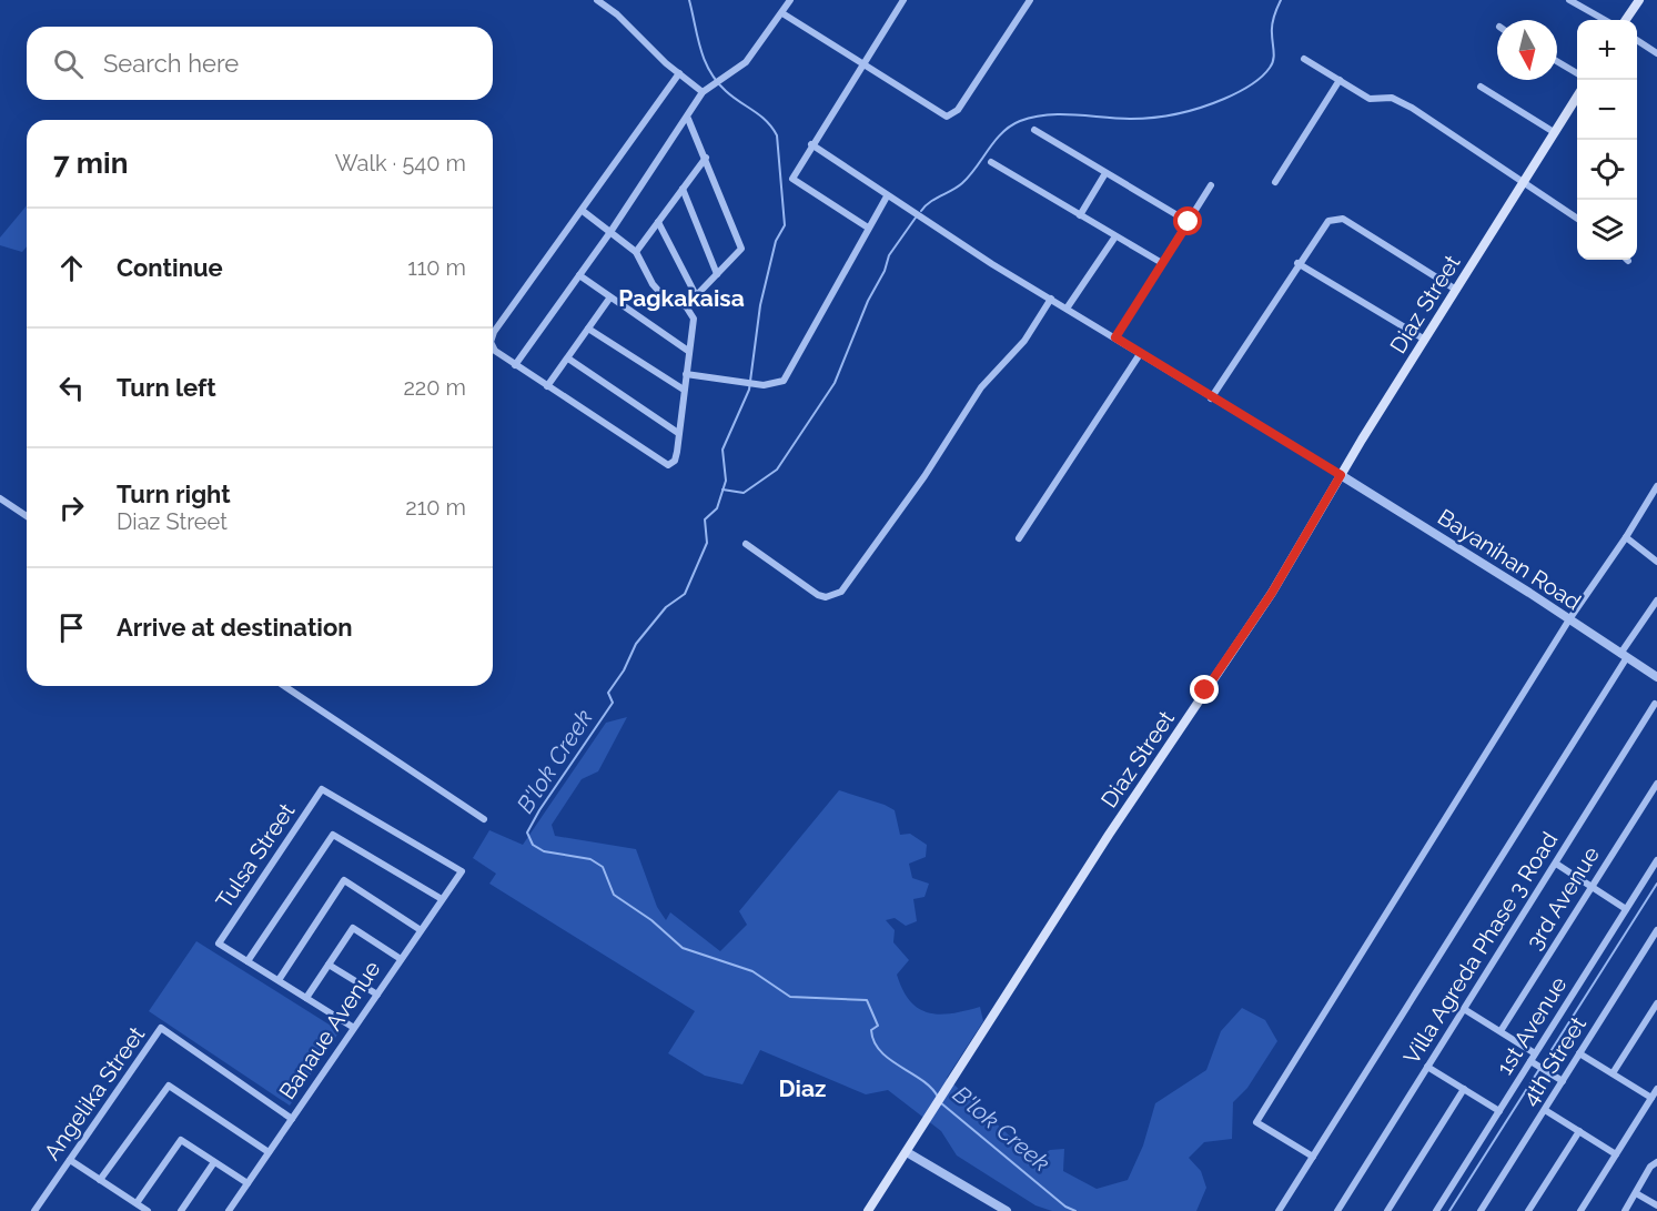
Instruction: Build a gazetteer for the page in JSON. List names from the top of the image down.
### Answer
{
  "streets": {
    "main road": ["Diaz Street"],
    "street": [
      "Bayanihan Road",
      "Tulsa Street",
      "3rd Avenue",
      "Villa Agreda Phase 3 Road",
      "1st Avenue",
      "Banaue Avenue",
      "4th Street",
      "Angelika Street"
    ]
  },
  "crossings": [
    ["Diaz Street", "Bayanihan Road"],
    ["Tulsa Street", "Banaue Avenue"],
    ["Banaue Avenue", "Angelika Street"]
  ],
  "districts": ["Pagkakaisa", "Diaz"],
  "water": ["B'lok Creek"],
  "north": "bottom",
  "page": {
    "map_buttons": ["+", "−"],
    "search": "Search here",
    "heading": ["7 min", "Walk · 540 m"],
    "list": [
      ["Continue", "110 m"],
      ["Turn left", "220 m"],
      ["Turn right", "Diaz Street", "210 m"],
      "Arrive at destination"
    ]
  }
}
